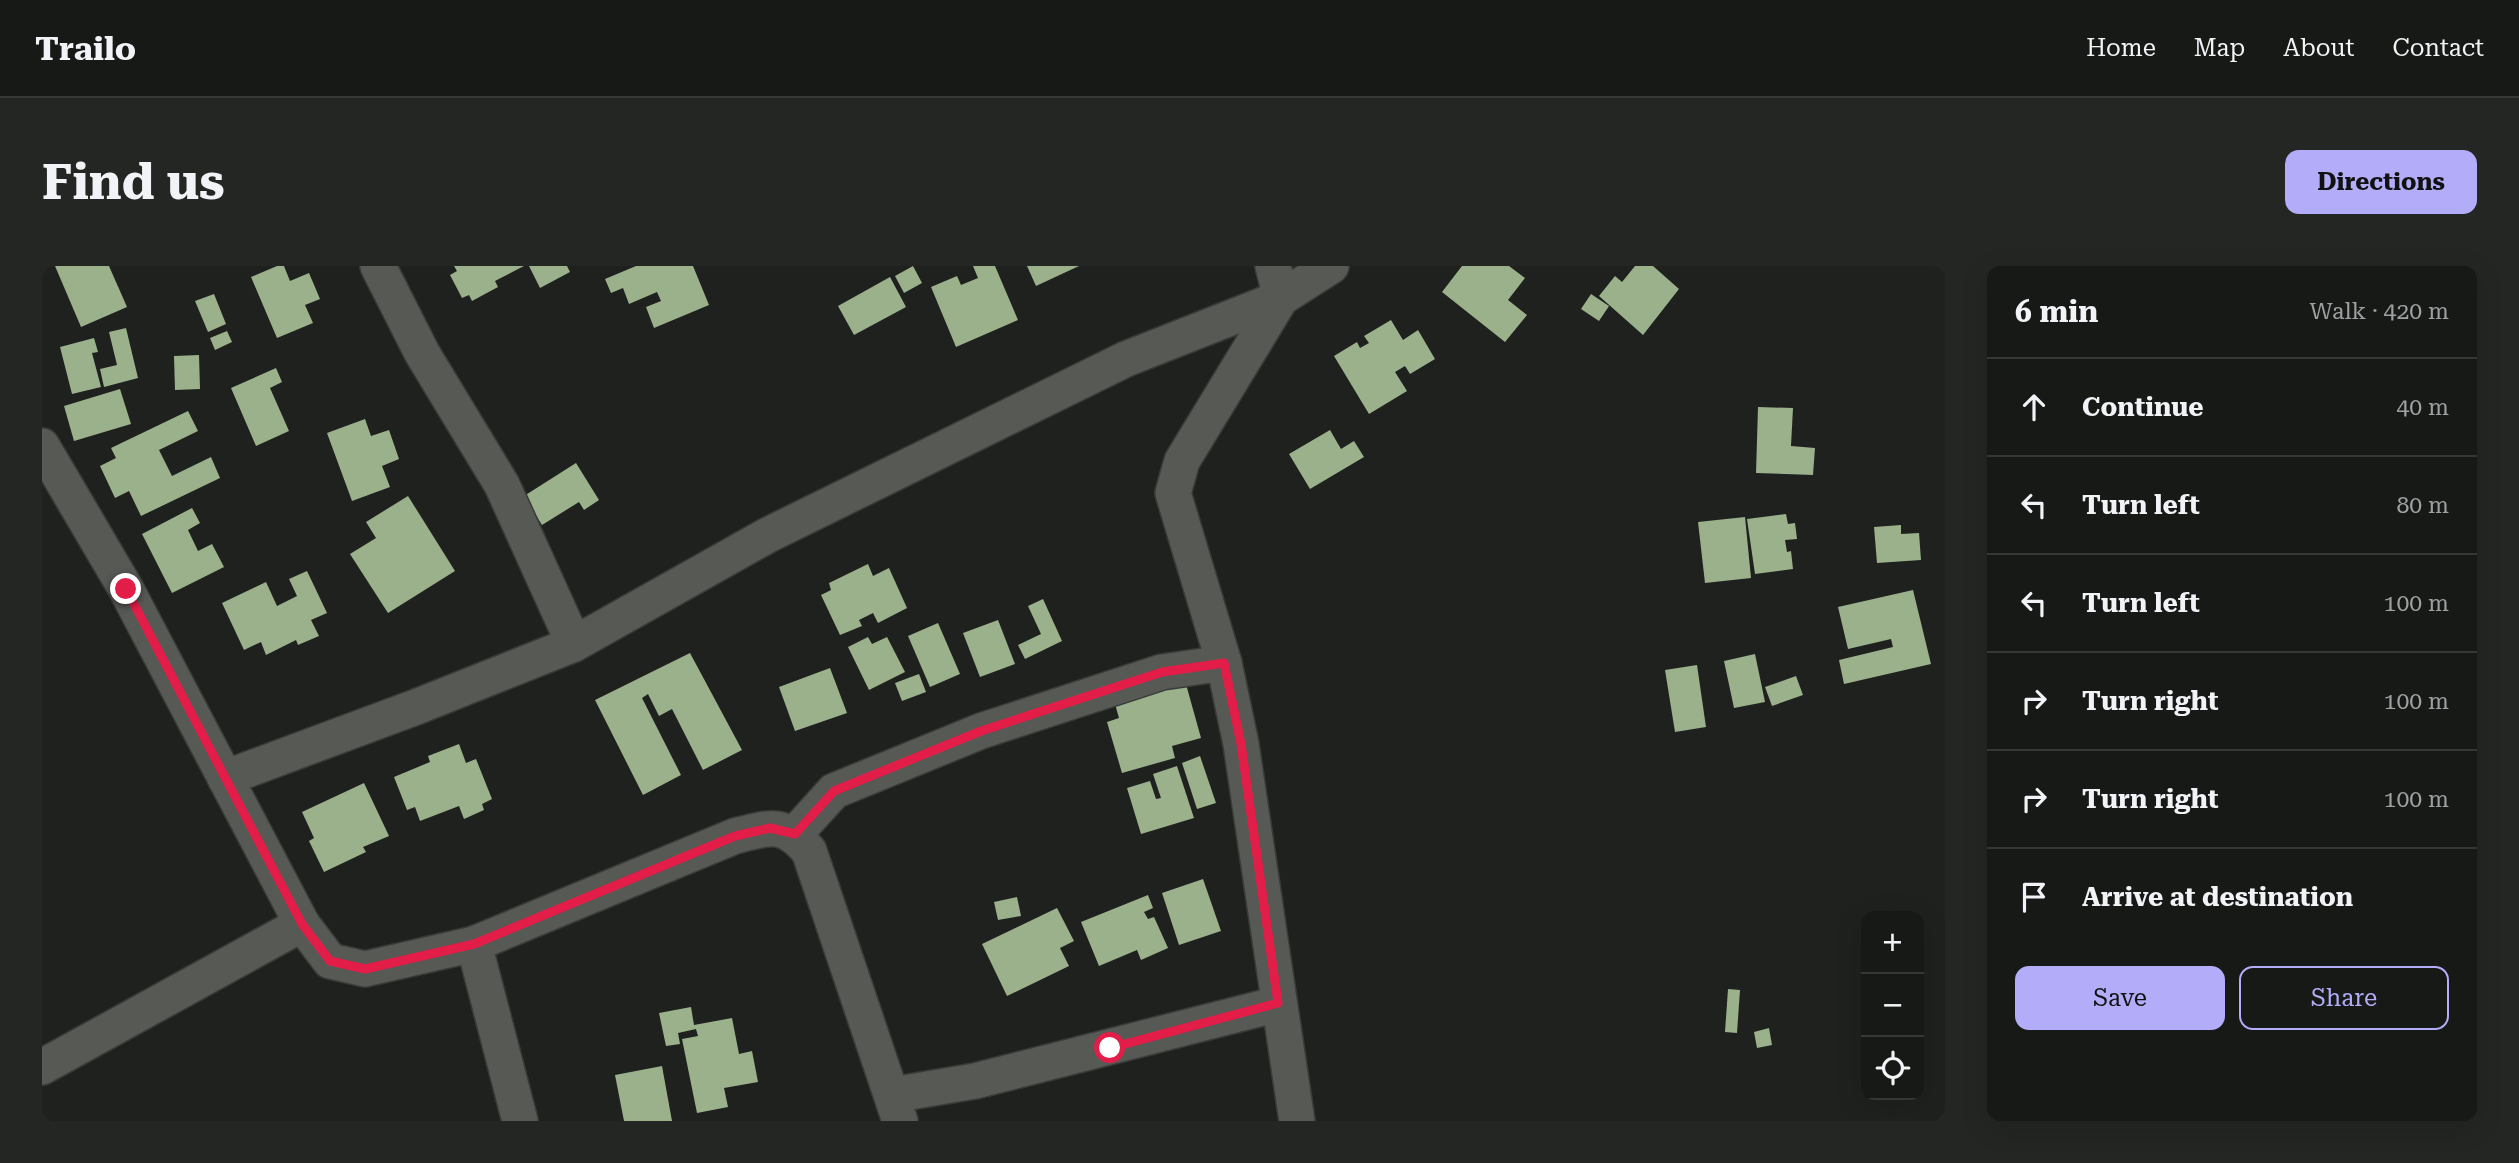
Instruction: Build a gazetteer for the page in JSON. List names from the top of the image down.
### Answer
{
  "page": {
    "header": "Trailo",
    "nav": [
      "Home",
      "Map",
      "About",
      "Contact"
    ],
    "buttons": [
      "Directions",
      ["Save", "Share"]
    ],
    "title": "Find us",
    "heading": ["6 min", "Walk · 420 m"],
    "list": [
      ["Continue", "40 m"],
      ["Turn left", "80 m"],
      ["Turn left", "100 m"],
      ["Turn right", "100 m"],
      ["Turn right", "100 m"],
      "Arrive at destination"
    ],
    "map_buttons": ["+", "−"]
  }
}
